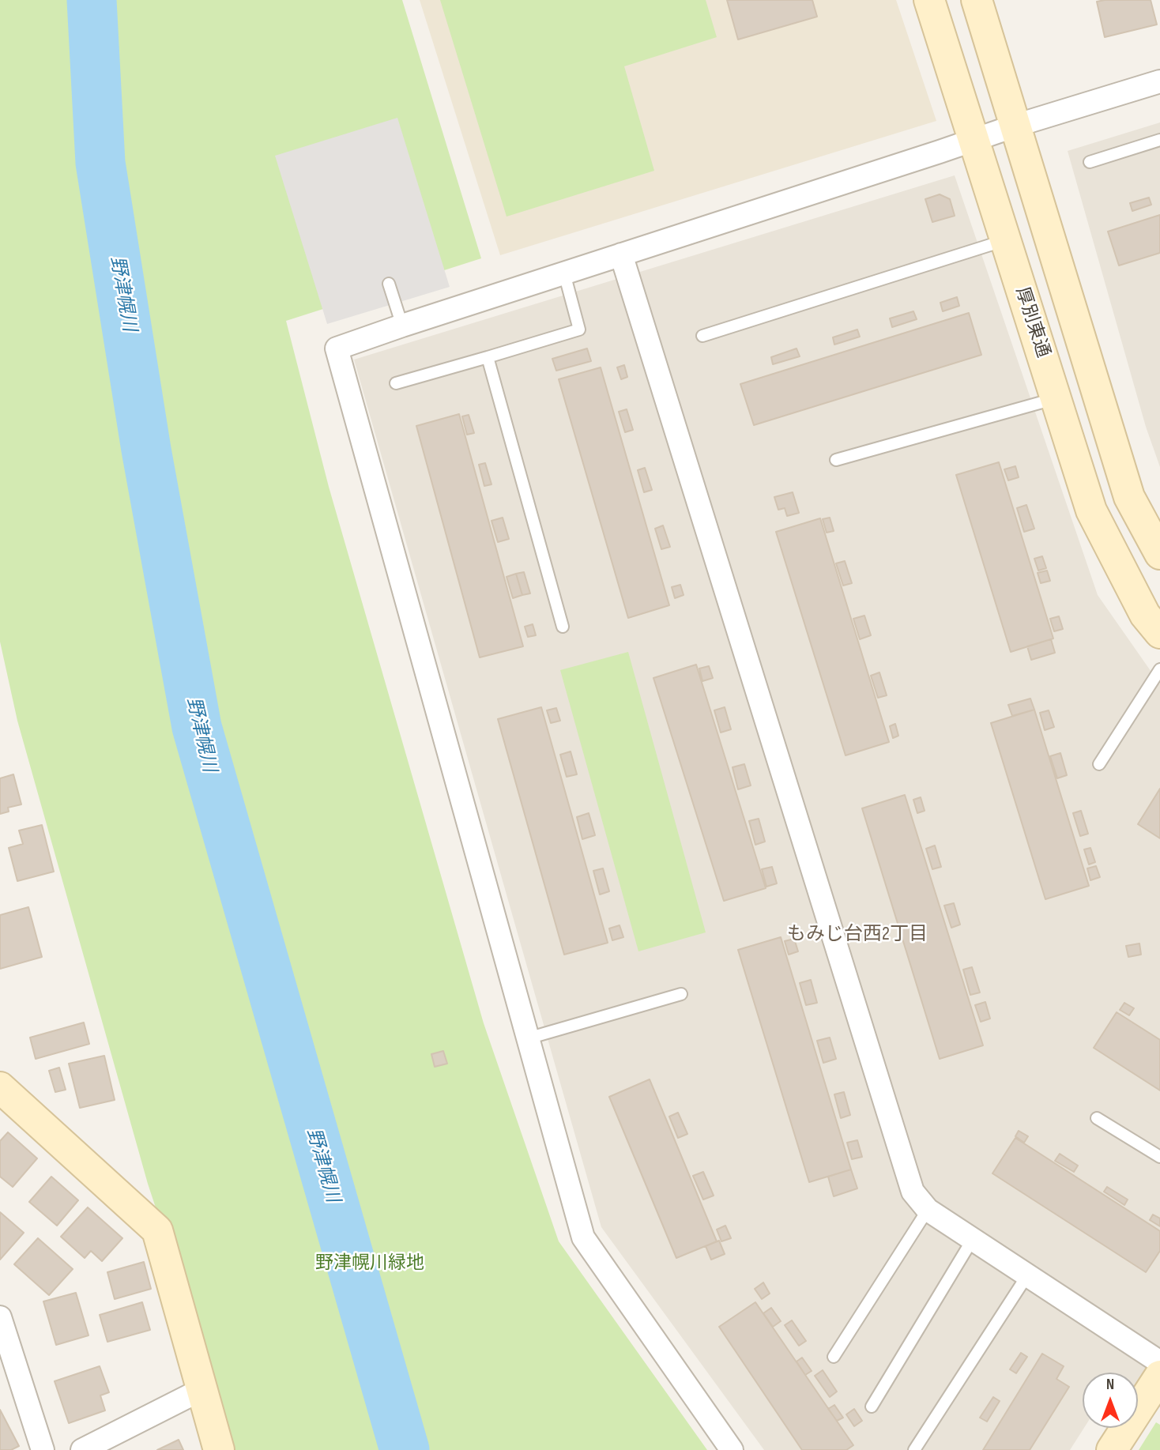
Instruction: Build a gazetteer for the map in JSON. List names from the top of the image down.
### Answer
{
  "streets": {
    "street": ["厚別東通"]
  },
  "districts": ["もみじ台西2丁目"],
  "water": ["野津幌川"],
  "parks": ["野津幌川緑地"],
  "north": "top"
}
